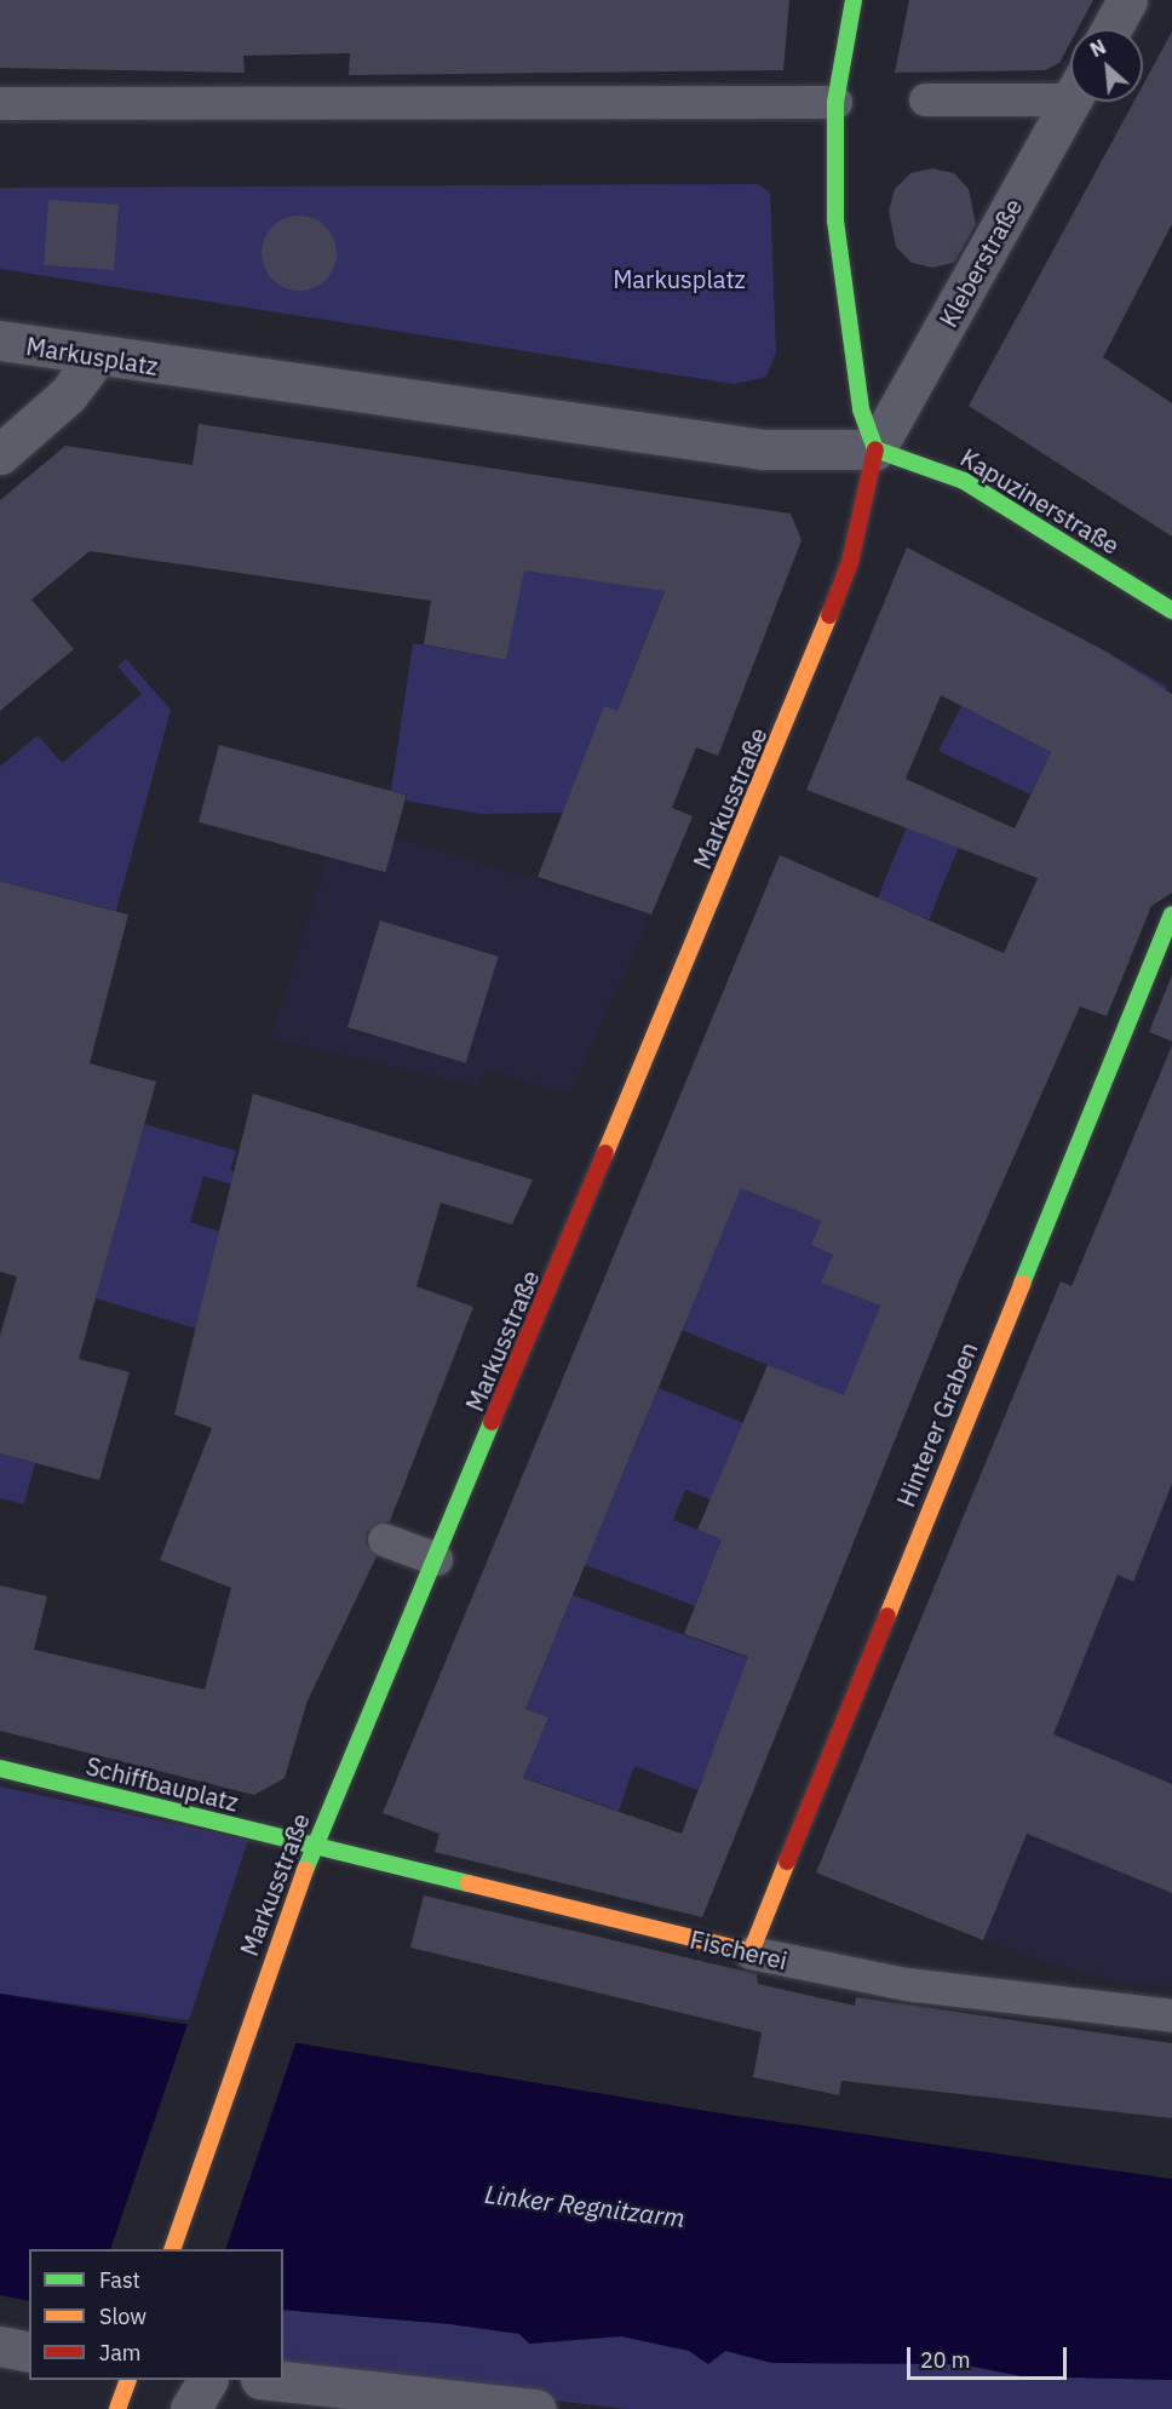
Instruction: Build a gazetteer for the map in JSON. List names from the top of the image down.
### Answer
{
  "streets": {
    "street": [
      "Kleberstraße",
      "Markusplatz",
      "Kapuzinerstraße",
      "Markusstraße",
      "Hinterer Graben",
      "Schiffbauplatz",
      "Fischerei"
    ]
  },
  "crossings": [
    ["Kleberstraße", "Markusplatz"],
    ["Kleberstraße", "Kapuzinerstraße"],
    ["Kleberstraße", "Markusstraße"],
    ["Markusplatz", "Kapuzinerstraße"],
    ["Markusplatz", "Markusstraße"],
    ["Kapuzinerstraße", "Markusstraße"],
    ["Markusstraße", "Schiffbauplatz"],
    ["Markusstraße", "Fischerei"],
    ["Hinterer Graben", "Fischerei"],
    ["Schiffbauplatz", "Fischerei"]
  ],
  "water": ["Linker Regnitzarm"],
  "parks": ["Markusplatz"],
  "legend": ["Fast", "Slow", "Jam"],
  "scale_bar": "20 m",
  "north": "top left"
}
